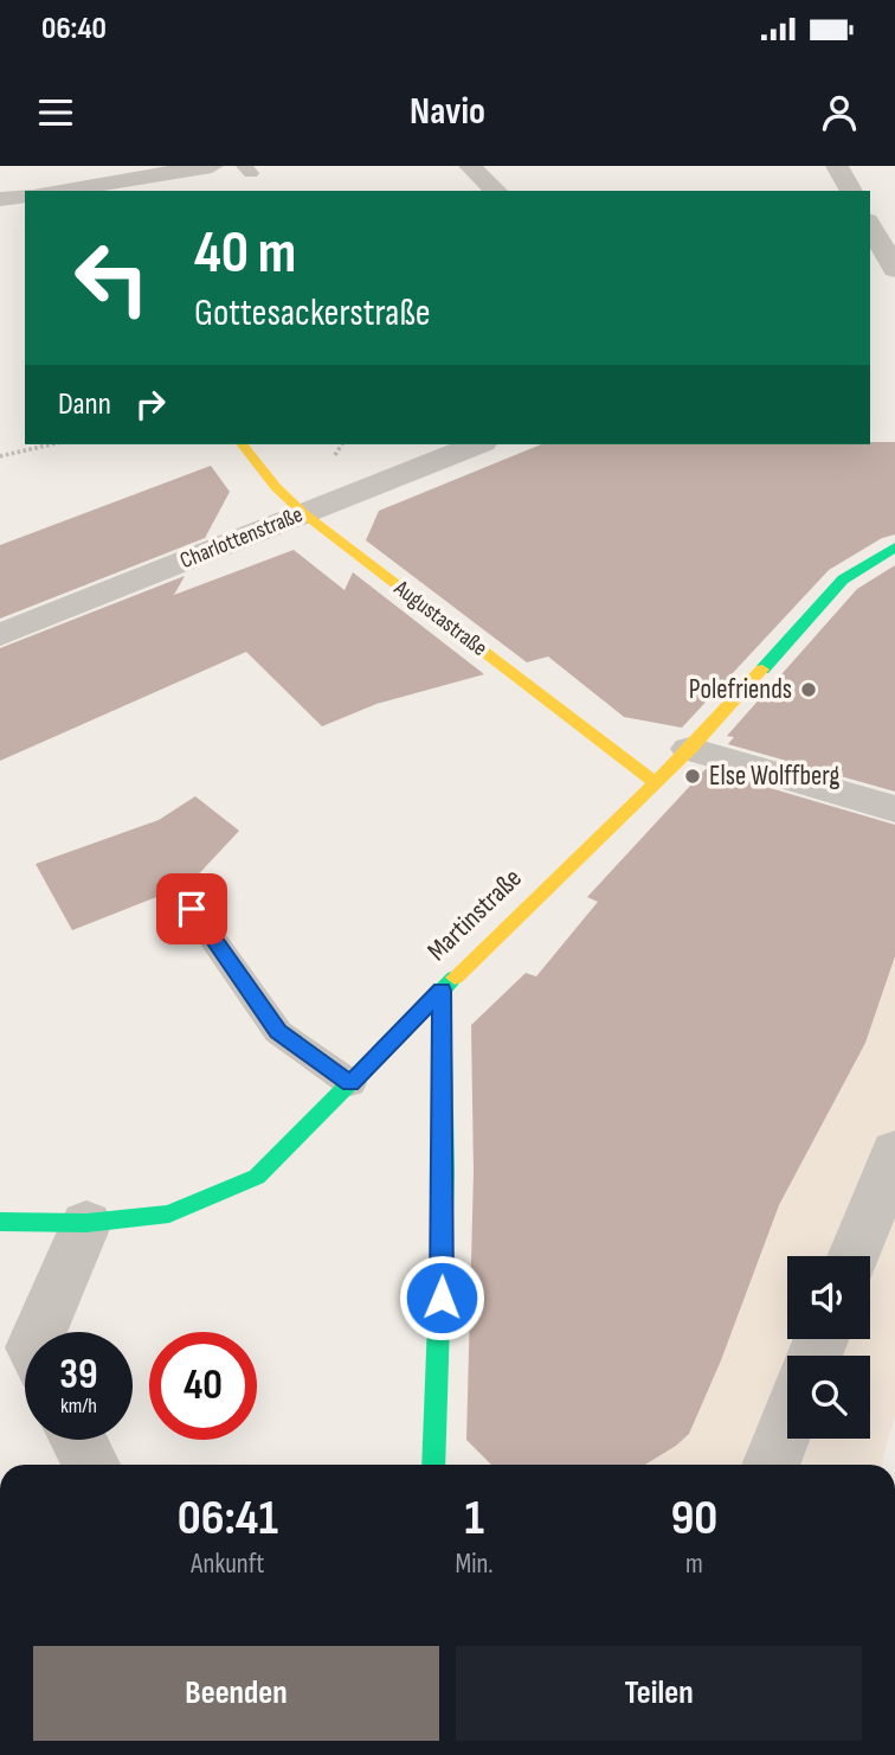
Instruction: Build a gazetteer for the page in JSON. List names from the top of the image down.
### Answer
{
  "streets": {
    "street": ["Charlottenstraße", "Augustastraße", "Martinstraße"]
  },
  "crossings": [
    ["Charlottenstraße", "Augustastraße"],
    ["Augustastraße", "Martinstraße"]
  ],
  "places": ["Polefriends", "Else Wolffberg"],
  "page": {
    "status": "06:40",
    "header": "Navio",
    "turn": ["40 m", "Gottesackerstraße"],
    "then": "Dann",
    "speed": "39 km/h",
    "limit": "40",
    "eta": [
      "06:41",
      "Ankunft",
      "1",
      "Min.",
      "90",
      "m"
    ],
    "buttons": ["Beenden", "Teilen"]
  }
}
